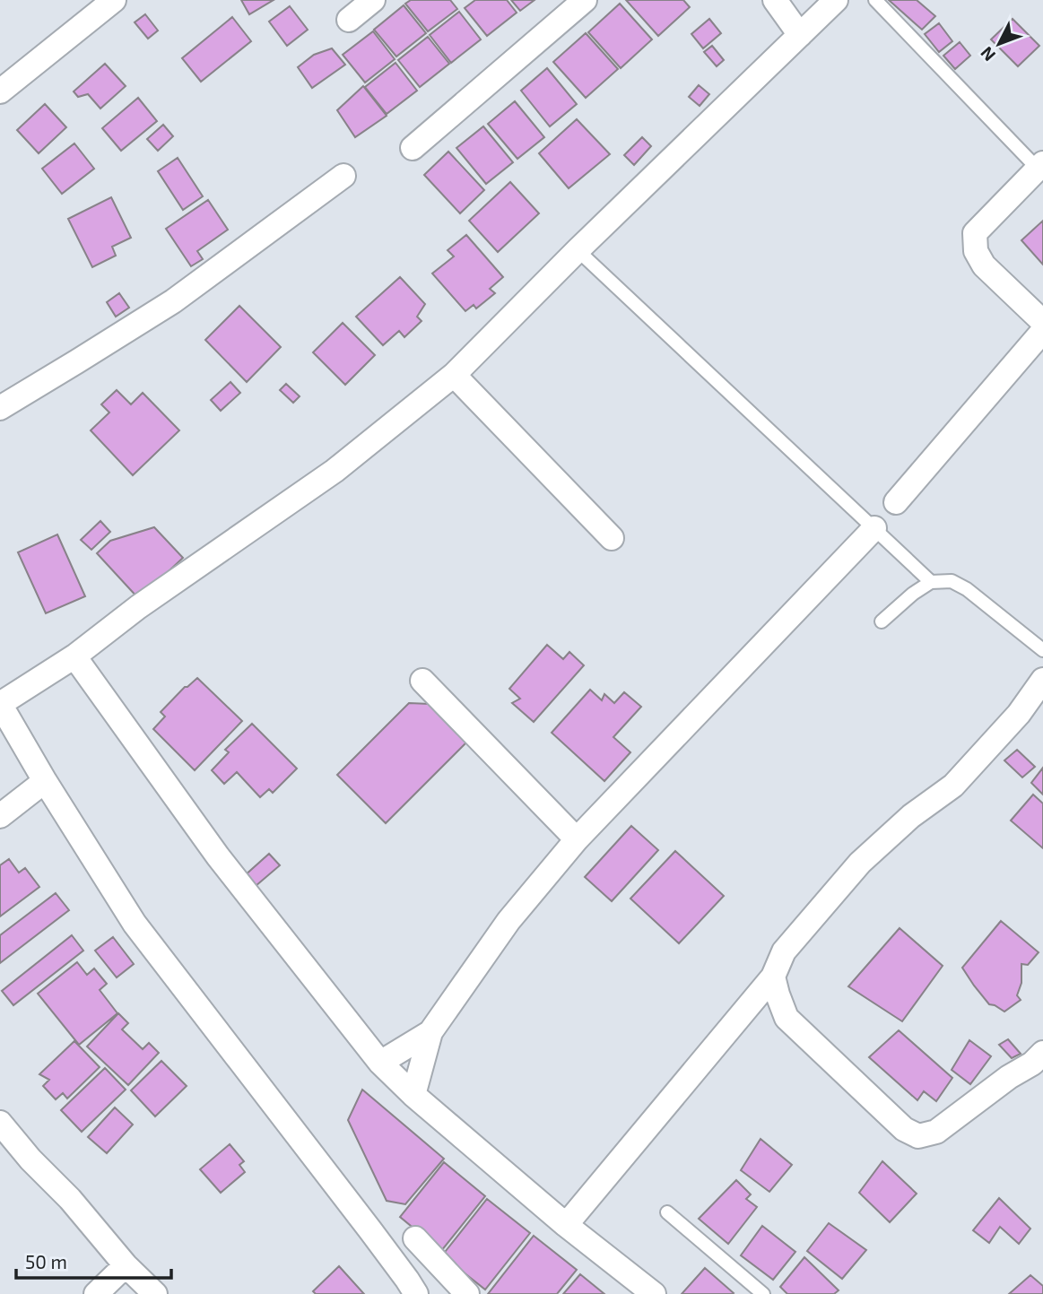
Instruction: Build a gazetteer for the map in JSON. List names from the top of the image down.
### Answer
{
  "scale_bar": "50 m",
  "north": "bottom left"
}
